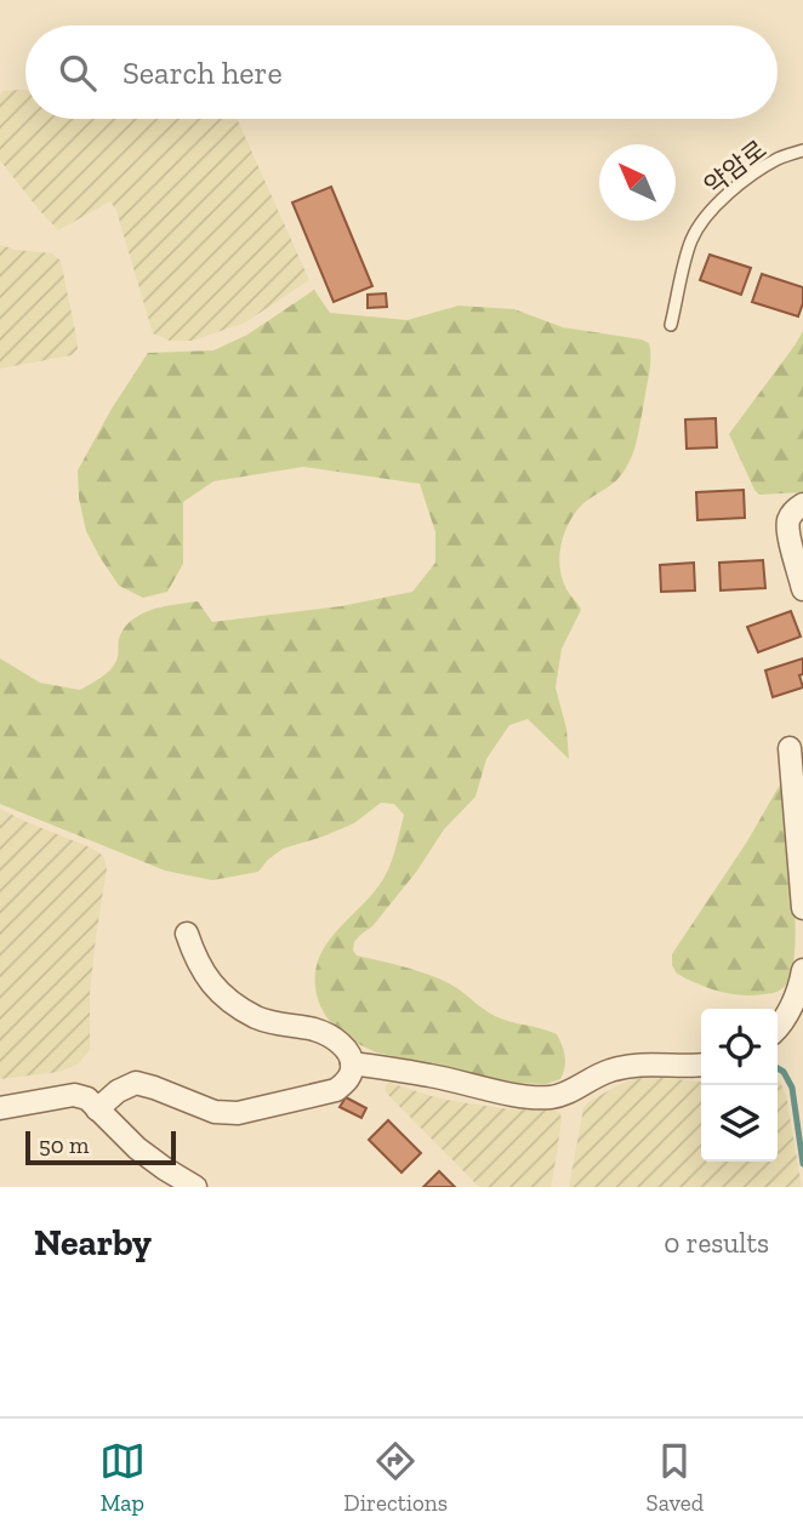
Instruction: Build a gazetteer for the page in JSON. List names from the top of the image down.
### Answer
{
  "streets": {
    "lane": ["약암로"]
  },
  "scale_bar": "50 m",
  "north": "top left",
  "page": {
    "search": "Search here",
    "scale": "50 m",
    "heading": ["Nearby", "0 results"],
    "nav": ["Map", "Directions", "Saved"]
  }
}
